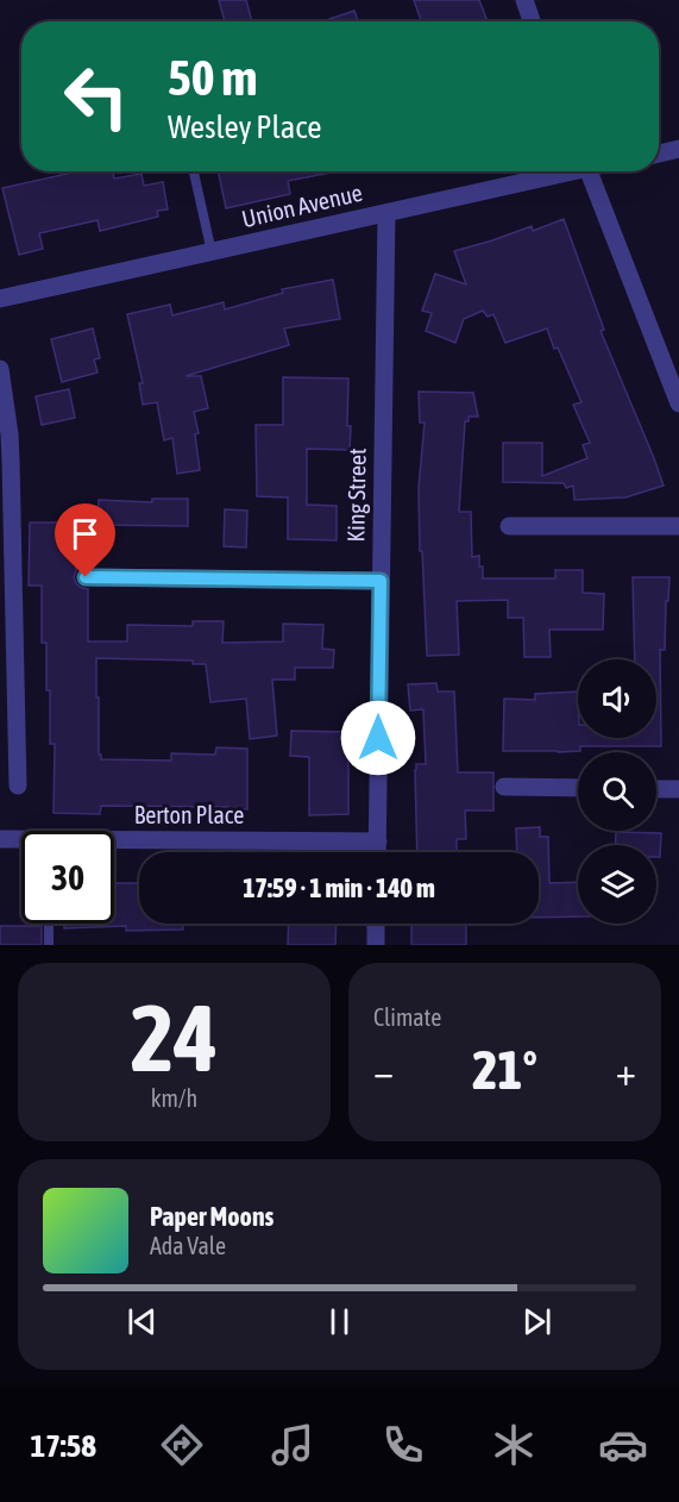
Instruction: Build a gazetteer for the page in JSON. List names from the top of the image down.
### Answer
{
  "streets": {
    "street": ["Union Avenue", "King Street", "Berton Place"]
  },
  "crossings": [
    ["Union Avenue", "King Street"],
    ["King Street", "Berton Place"]
  ],
  "page": {
    "turn": ["50 m", "Wesley Place"],
    "limit": "30",
    "trip": "17:59 · 1 min · 140 m",
    "tile": [
      ["24", "km/h"],
      "Climate"
    ],
    "heat": ["−", "21°", "+"],
    "song": ["Paper Moons", "Ada Vale"],
    "tabs": "17:58"
  }
}
